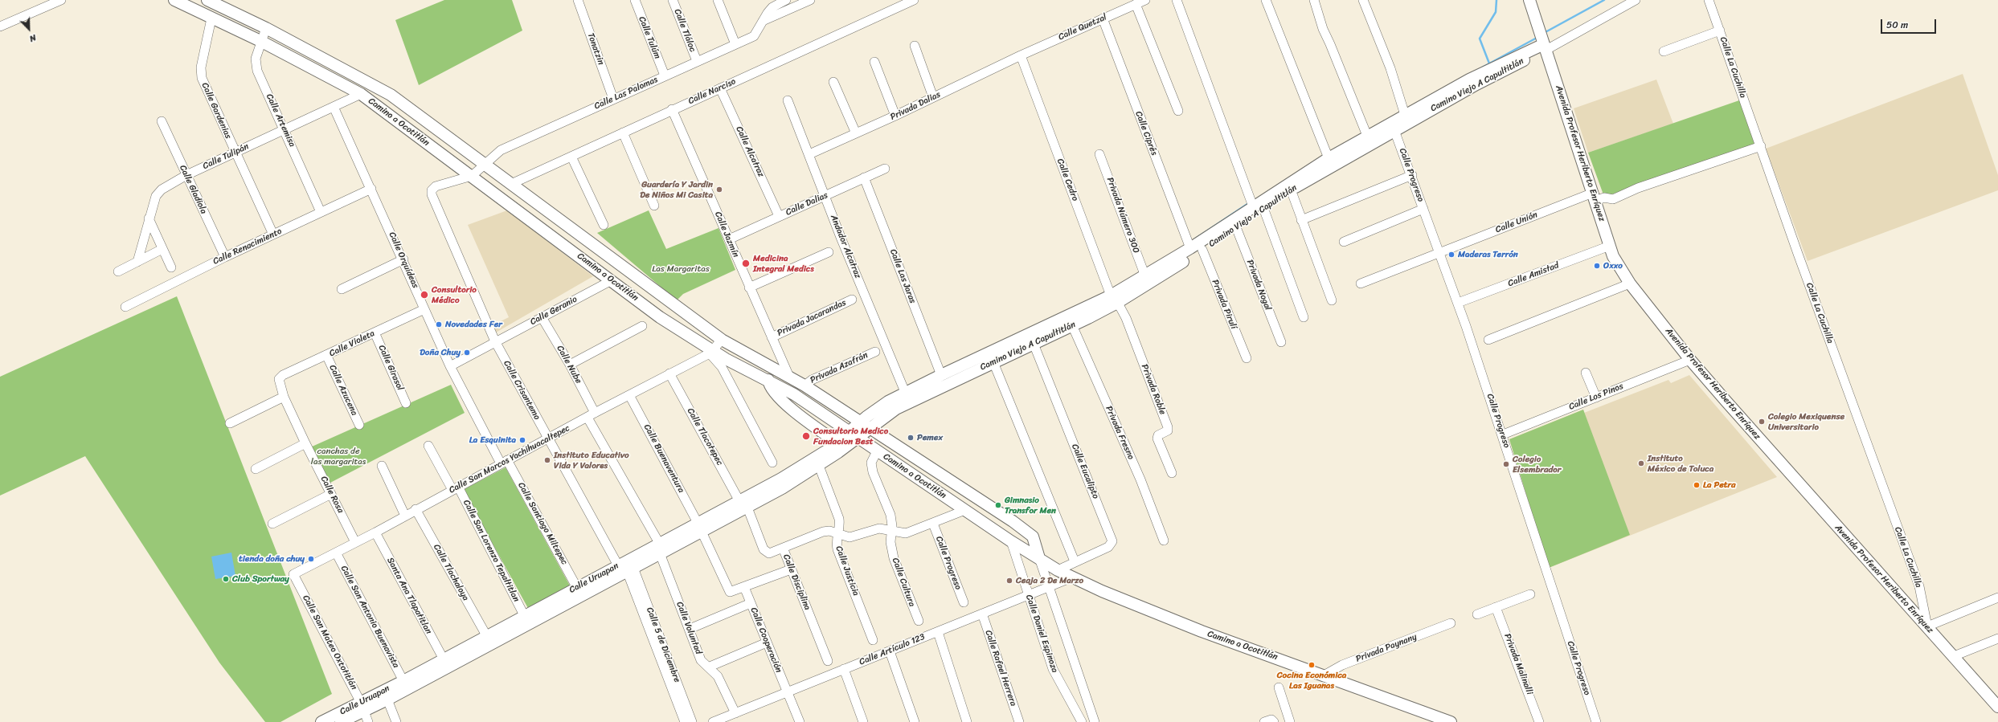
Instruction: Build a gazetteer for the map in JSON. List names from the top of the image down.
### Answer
{
  "streets": {
    "main road": [
      "Camino Viejo A Capultitlán",
      "Camino a Ocotitlán",
      "Avenida Profesor Heriberto Enríquez",
      "Calle Uruapan"
    ],
    "street": [
      "Calle Quetzal",
      "Calle Tláloc",
      "Calle Tulúm",
      "Tonatzin",
      "Calle La Cuchilla",
      "Calle Narciso",
      "Calle Las Palomas",
      "Privada Dalias",
      "Calle Gardenias",
      "Calle Artemisa",
      "Calle Ciprés",
      "Calle Alcatraz",
      "Calle Tulipán",
      "Calle Progreso",
      "Calle Cedro",
      "Calle Gladiola",
      "Calle Dalias",
      "Privada Número 300",
      "Calle Unión",
      "Calle Jazmín",
      "Calle Renacimiento",
      "Andador Alcatraz",
      "Calle Orquídeas",
      "Calle Amistad",
      "Calle Las Jaras",
      "Privada Nogal",
      "Privada Pirulí",
      "Calle Geranio",
      "Privada Jacarandas",
      "Calle Violeta",
      "Calle Nube",
      "Calle Girasol",
      "Privada Azafrán",
      "Privada Roble",
      "Calle Azucena",
      "Calle Crisantemo",
      "Calle Los Pinos",
      "Privada Fresno",
      "Calle Tlacotepec",
      "Calle Buenaventura",
      "Calle San Marcos Yachihuacaltepec",
      "Calle Eucalipto",
      "Calle Rosa",
      "Calle Santiago Miltepec",
      "Calle San Lorenzo Tepaltitlan",
      "Calle Justicia",
      "Calle Tlachaloya",
      "Calle Disciplina",
      "Calle Cultura",
      "Santa Ana Tlapatitlan",
      "Calle San Antonio Buenavista",
      "Calle Voluntad",
      "Calle Daniel Espinoza",
      "Calle Cooperación",
      "Calle San Mateo Oxtotitlán",
      "Calle 5 de Diciembre",
      "Privada Paynany",
      "Calle Artículo 123",
      "Privada Malinalli",
      "Calle Rafael Herrera"
    ]
  },
  "crossings": [
    ["Calle Quetzal", "Privada Dalias"],
    ["Calle Quetzal", "Calle Ciprés"],
    ["Calle Quetzal", "Calle Cedro"],
    ["Calle Tláloc", "Calle Las Palomas"],
    ["Calle Tulúm", "Calle Las Palomas"],
    ["Tonatzin", "Calle Las Palomas"],
    ["Calle La Cuchilla", "Avenida Profesor Heriberto Enríquez"],
    ["Calle La Cuchilla", "Calle Unión"],
    ["Camino Viejo A Capultitlán", "Camino a Ocotitlán"],
    ["Camino Viejo A Capultitlán", "Calle Ciprés"],
    ["Camino Viejo A Capultitlán", "Avenida Profesor Heriberto Enríquez"],
    ["Camino Viejo A Capultitlán", "Calle Progreso"],
    ["Camino Viejo A Capultitlán", "Calle Cedro"],
    ["Camino Viejo A Capultitlán", "Privada Número 300"],
    ["Camino Viejo A Capultitlán", "Andador Alcatraz"],
    ["Camino Viejo A Capultitlán", "Calle Las Jaras"],
    ["Camino Viejo A Capultitlán", "Privada Nogal"],
    ["Camino Viejo A Capultitlán", "Privada Pirulí"],
    ["Camino Viejo A Capultitlán", "Privada Roble"],
    ["Camino Viejo A Capultitlán", "Privada Fresno"],
    ["Camino Viejo A Capultitlán", "Calle Eucalipto"],
    ["Camino Viejo A Capultitlán", "Calle Uruapan"],
    ["Calle Narciso", "Camino a Ocotitlán"],
    ["Calle Narciso", "Calle Alcatraz"],
    ["Calle Narciso", "Calle Jazmín"],
    ["Calle Las Palomas", "Camino a Ocotitlán"],
    ["Calle Las Palomas", "Calle Crisantemo"],
    ["Privada Dalias", "Calle Cedro"],
    ["Privada Dalias", "Andador Alcatraz"],
    ["Calle Gardenias", "Camino a Ocotitlán"],
    ["Calle Gardenias", "Calle Tulipán"],
    ["Calle Gardenias", "Calle Renacimiento"],
    ["Calle Artemisa", "Camino a Ocotitlán"],
    ["Calle Artemisa", "Calle Tulipán"],
    ["Calle Artemisa", "Calle Renacimiento"],
    ["Camino a Ocotitlán", "Calle Tulipán"],
    ["Camino a Ocotitlán", "Calle Jazmín"],
    ["Camino a Ocotitlán", "Calle Geranio"],
    ["Camino a Ocotitlán", "Privada Azafrán"],
    ["Camino a Ocotitlán", "Calle Crisantemo"],
    ["Camino a Ocotitlán", "Calle San Marcos Yachihuacaltepec"],
    ["Camino a Ocotitlán", "Calle Eucalipto"],
    ["Camino a Ocotitlán", "Calle Uruapan"],
    ["Camino a Ocotitlán", "Calle Cultura"],
    ["Camino a Ocotitlán", "Calle Daniel Espinoza"],
    ["Camino a Ocotitlán", "Privada Paynany"],
    ["Camino a Ocotitlán", "Calle Artículo 123"],
    ["Calle Alcatraz", "Calle Dalias"],
    ["Avenida Profesor Heriberto Enríquez", "Calle Unión"],
    ["Avenida Profesor Heriberto Enríquez", "Calle Amistad"],
    ["Avenida Profesor Heriberto Enríquez", "Calle Los Pinos"],
    ["Calle Tulipán", "Calle Gladiola"],
    ["Calle Tulipán", "Calle Orquídeas"],
    ["Calle Progreso", "Calle Unión"],
    ["Calle Progreso", "Calle Amistad"],
    ["Calle Progreso", "Calle Los Pinos"],
    ["Calle Cedro", "Privada Roble"],
    ["Calle Gladiola", "Calle Renacimiento"],
    ["Calle Dalias", "Calle Jazmín"],
    ["Calle Dalias", "Andador Alcatraz"],
    ["Calle Dalias", "Calle Las Jaras"],
    ["Calle Jazmín", "Privada Jacarandas"],
    ["Calle Renacimiento", "Calle Orquídeas"],
    ["Calle Orquídeas", "Calle Geranio"],
    ["Calle Orquídeas", "Calle Violeta"],
    ["Calle Orquídeas", "Calle San Marcos Yachihuacaltepec"],
    ["Calle Orquídeas", "Calle Santiago Miltepec"],
    ["Calle Geranio", "Calle Nube"],
    ["Calle Geranio", "Calle Crisantemo"],
    ["Calle Violeta", "Calle Girasol"],
    ["Calle Violeta", "Calle Azucena"],
    ["Calle Violeta", "Calle Rosa"],
    ["Calle Nube", "Calle San Marcos Yachihuacaltepec"],
    ["Calle Nube", "Calle Uruapan"],
    ["Calle Nube", "Calle Voluntad"],
    ["Calle Crisantemo", "Calle San Marcos Yachihuacaltepec"],
    ["Calle Crisantemo", "Calle Uruapan"],
    ["Calle Crisantemo", "Calle 5 de Diciembre"],
    ["Calle Tlacotepec", "Calle San Marcos Yachihuacaltepec"],
    ["Calle Tlacotepec", "Calle Uruapan"],
    ["Calle Tlacotepec", "Calle Disciplina"],
    ["Calle Buenaventura", "Calle San Marcos Yachihuacaltepec"],
    ["Calle Buenaventura", "Calle Uruapan"],
    ["Calle San Marcos Yachihuacaltepec", "Calle Rosa"],
    ["Calle San Marcos Yachihuacaltepec", "Calle Santiago Miltepec"],
    ["Calle San Marcos Yachihuacaltepec", "Calle San Lorenzo Tepaltitlan"],
    ["Calle San Marcos Yachihuacaltepec", "Calle Tlachaloya"],
    ["Calle San Marcos Yachihuacaltepec", "Santa Ana Tlapatitlan"],
    ["Calle San Marcos Yachihuacaltepec", "Calle San Antonio Buenavista"],
    ["Calle San Marcos Yachihuacaltepec", "Calle San Mateo Oxtotitlán"],
    ["Calle Santiago Miltepec", "Calle Uruapan"],
    ["Calle San Lorenzo Tepaltitlan", "Calle Uruapan"],
    ["Calle Justicia", "Calle Uruapan"],
    ["Calle Tlachaloya", "Calle Uruapan"],
    ["Calle Uruapan", "Calle Disciplina"],
    ["Calle Uruapan", "Santa Ana Tlapatitlan"],
    ["Calle Uruapan", "Calle San Antonio Buenavista"],
    ["Calle Uruapan", "Calle Voluntad"],
    ["Calle Uruapan", "Calle San Mateo Oxtotitlán"],
    ["Calle Uruapan", "Calle 5 de Diciembre"],
    ["Calle Voluntad", "Calle Artículo 123"],
    ["Calle Daniel Espinoza", "Calle Artículo 123"],
    ["Calle Cooperación", "Calle Artículo 123"],
    ["Calle Artículo 123", "Calle Rafael Herrera"]
  ],
  "parks": ["Las Margaritas", "canchas de las margaritas"],
  "places": [
    "Guardería Y Jardin De Niños Mi Casita",
    "Maderas Terrón",
    "Medicina Integral Medics",
    "Oxxo",
    "Consultorio Médico",
    "Novedades Fer",
    "Doña Chuy",
    "Colegio Mexiquense Universitario",
    "Consultorio Medico Fundacion Best",
    "Pemex",
    "La Esquinita",
    "Instituto Educativo Vida Y Valores",
    "Instituto México de Toluca",
    "Colegio Elsembrador",
    "La Petra",
    "Gimnasio Transfor Men",
    "tienda doña chuy",
    "Club Sportway",
    "Ceaja 2 De Marzo",
    "Cocina Económica Las Iguanas"
  ],
  "scale_bar": "50 m",
  "north": "bottom right"
}
